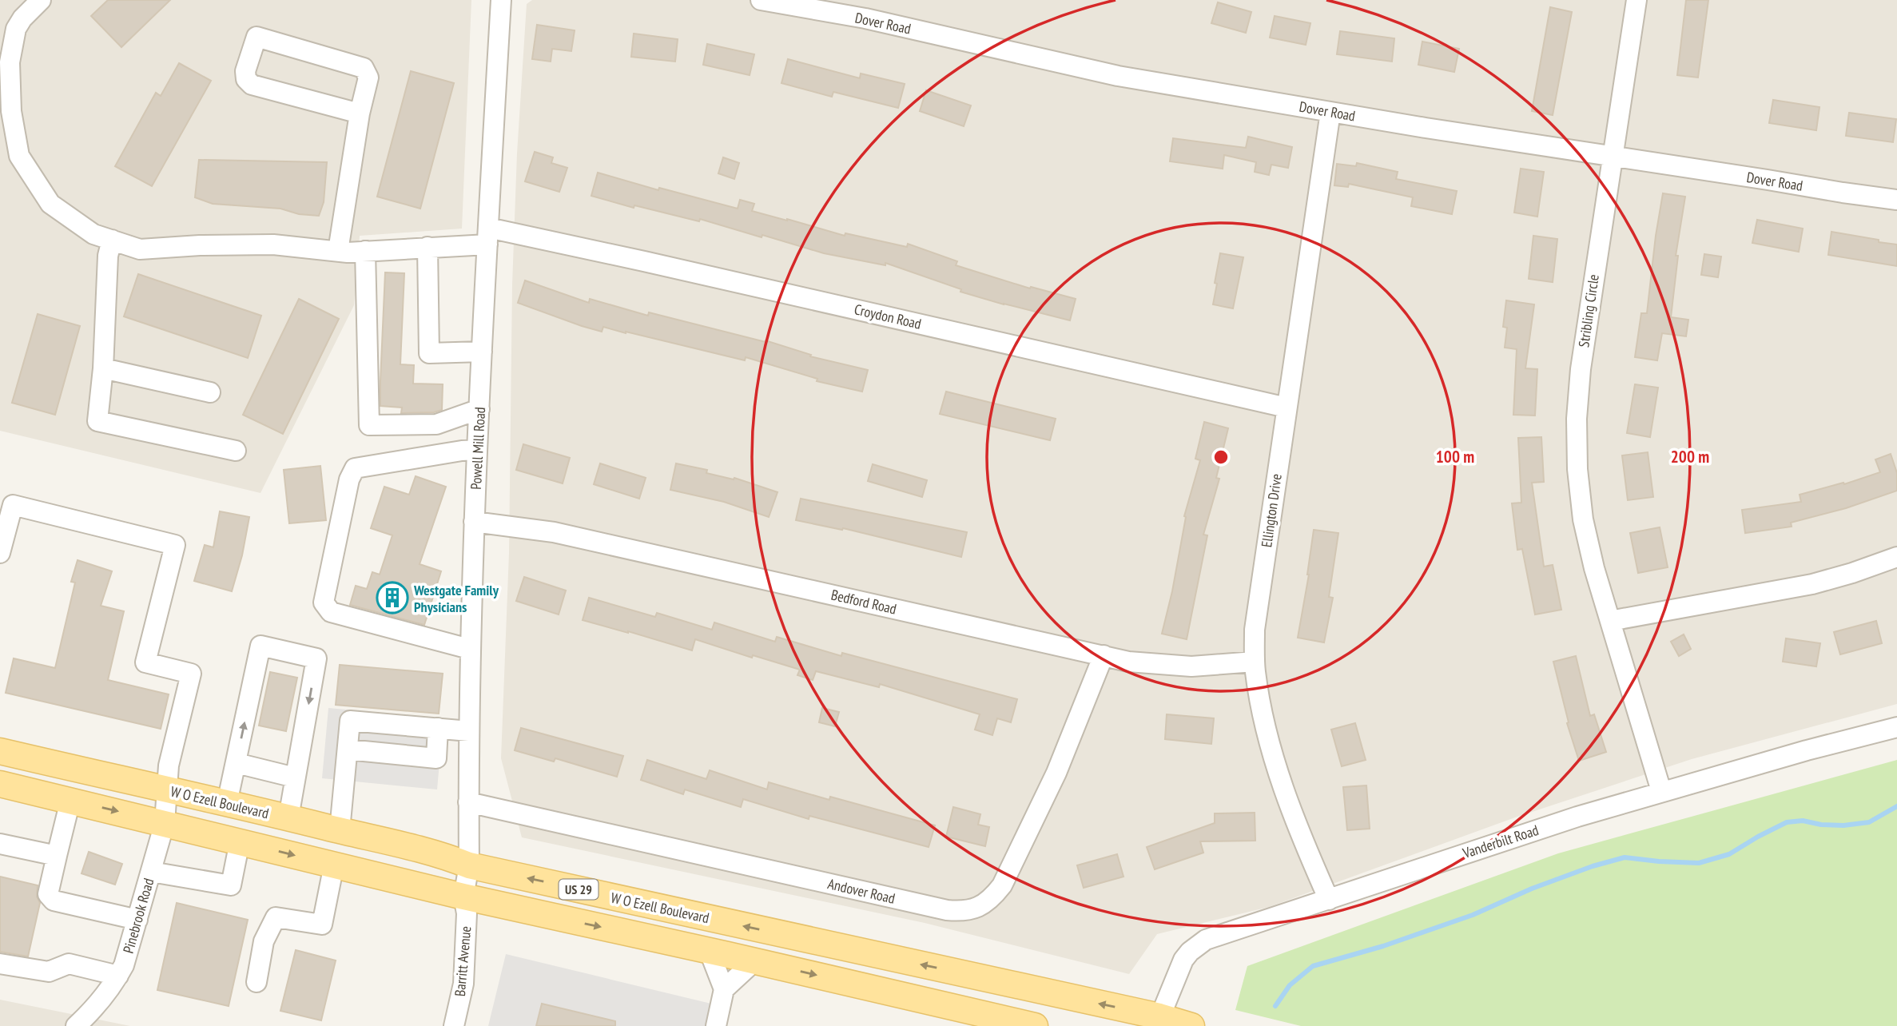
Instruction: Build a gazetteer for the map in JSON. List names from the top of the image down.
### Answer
{
  "streets": {
    "main road": ["W O Ezell Boulevard", "US 29"],
    "street": [
      "Dover Road",
      "Stribling Circle",
      "Croydon Road",
      "Powell Mill Road",
      "Ellington Drive",
      "Bedford Road",
      "Vanderbilt Road",
      "Andover Road",
      "Pinebrook Road",
      "Barritt Avenue"
    ]
  },
  "crossings": [
    ["Dover Road", "Stribling Circle"],
    ["Dover Road", "Ellington Drive"],
    ["Stribling Circle", "Vanderbilt Road"],
    ["Croydon Road", "Powell Mill Road"],
    ["Croydon Road", "Ellington Drive"],
    ["Powell Mill Road", "Bedford Road"],
    ["Powell Mill Road", "W O Ezell Boulevard"],
    ["Powell Mill Road", "US 29"],
    ["Powell Mill Road", "Andover Road"],
    ["Powell Mill Road", "Barritt Avenue"],
    ["Ellington Drive", "Bedford Road"],
    ["Ellington Drive", "Vanderbilt Road"],
    ["Bedford Road", "Andover Road"],
    ["W O Ezell Boulevard", "Vanderbilt Road"],
    ["W O Ezell Boulevard", "Pinebrook Road"],
    ["US 29", "Pinebrook Road"],
    ["US 29", "Barritt Avenue"]
  ],
  "places": {
    "building": ["Westgate Family Physicians"]
  },
  "rings": ["100 m", "200 m"]
}
